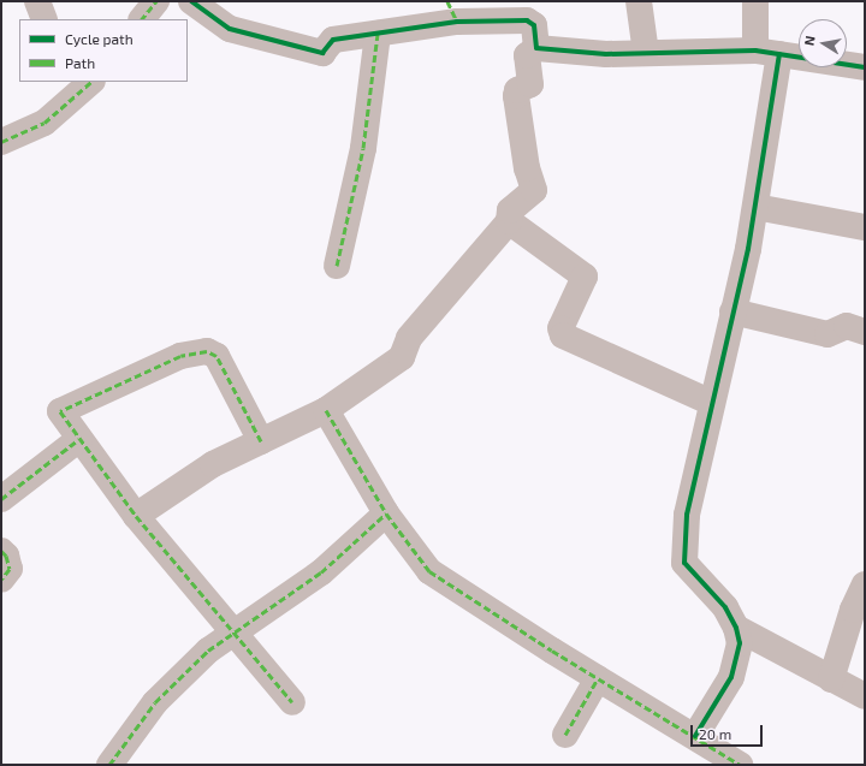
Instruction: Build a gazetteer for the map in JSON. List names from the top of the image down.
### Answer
{
  "legend": ["Cycle path", "Path"],
  "scale_bar": "20 m",
  "north": "left"
}
